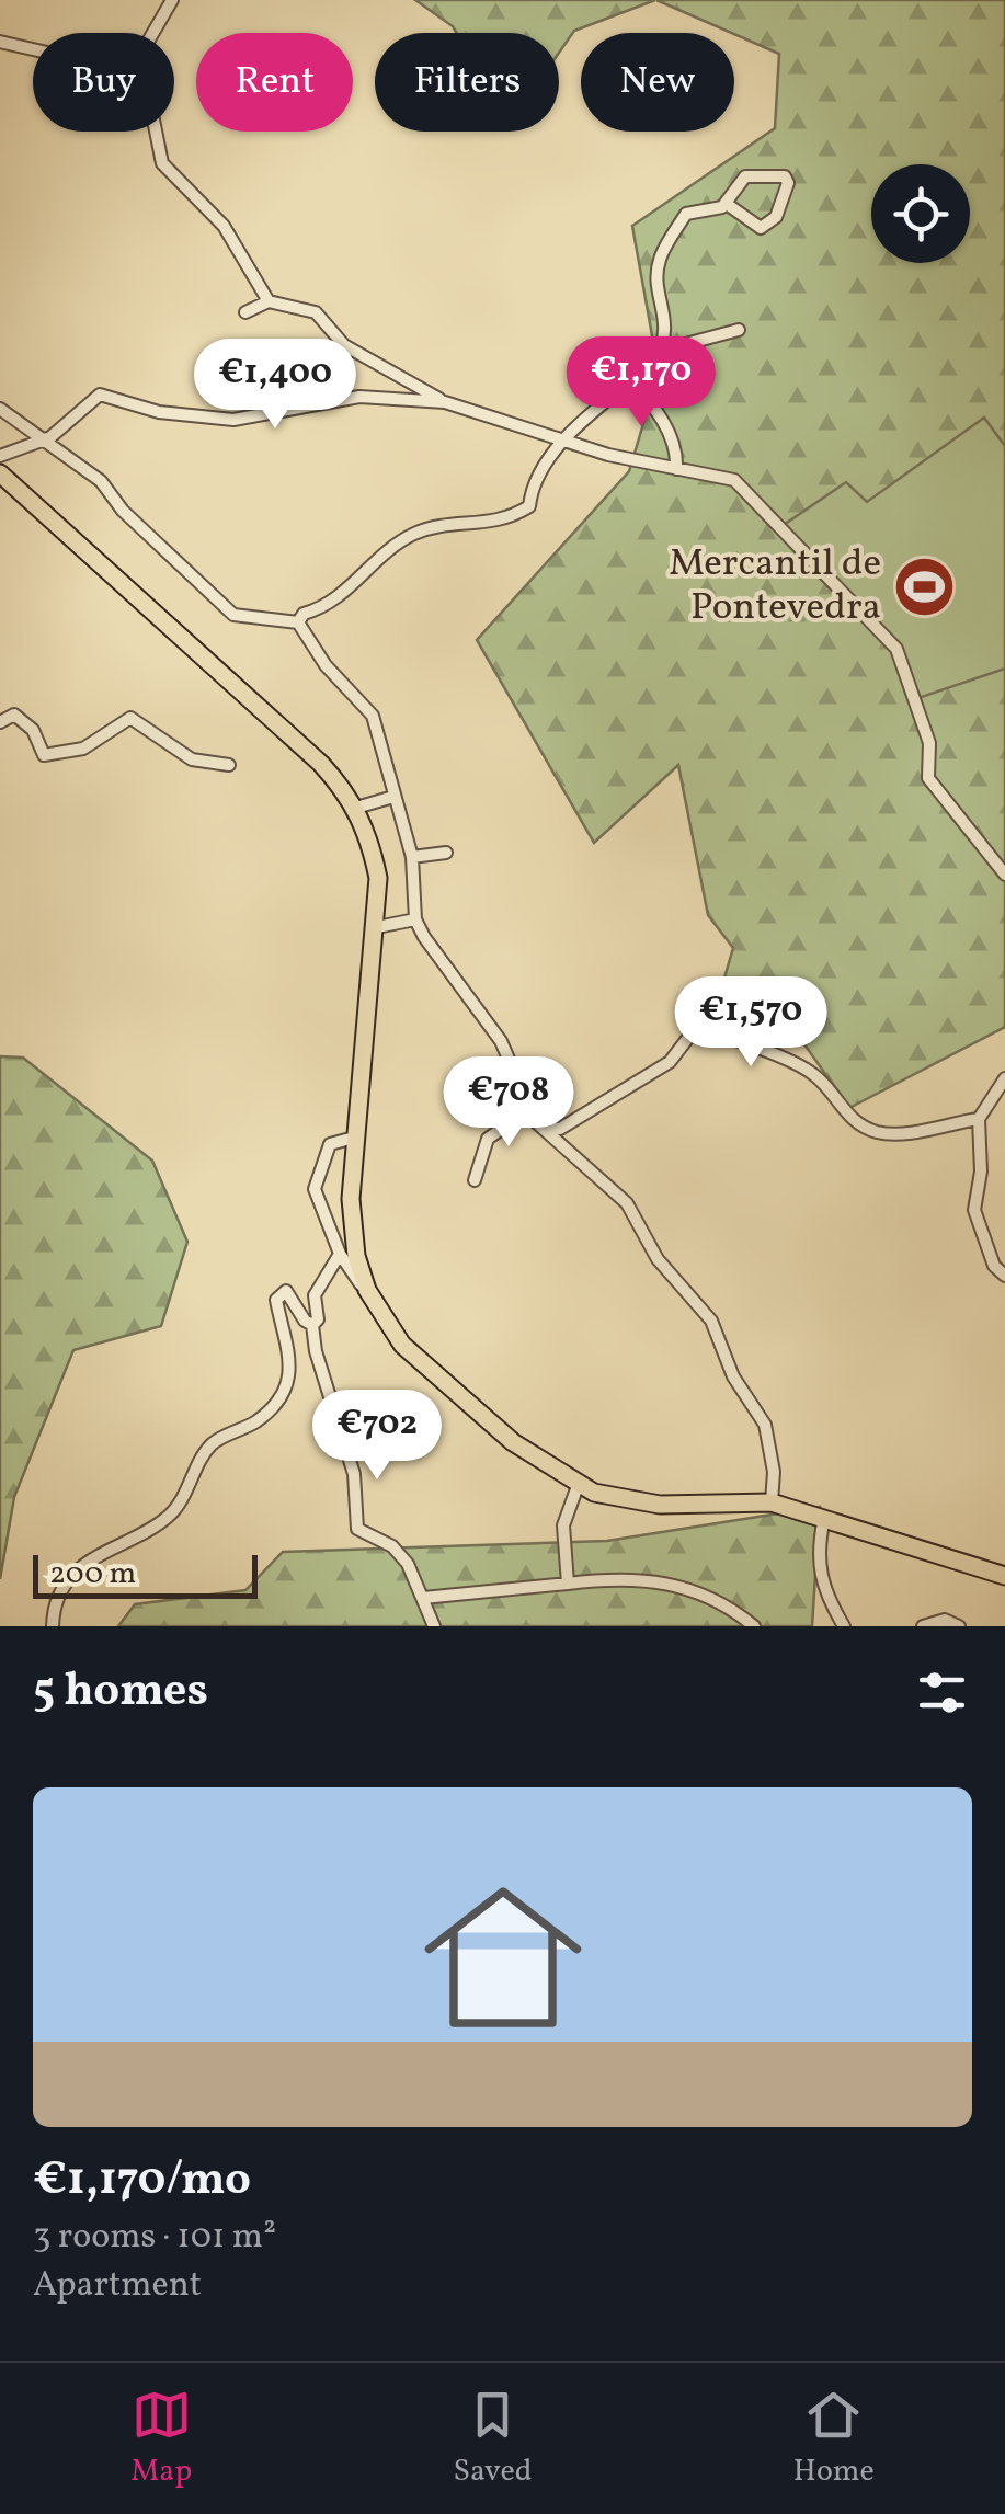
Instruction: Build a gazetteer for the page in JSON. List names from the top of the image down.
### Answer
{
  "places": {
    "sports": ["Mercantil de Pontevedra"]
  },
  "scale_bar": "200 m",
  "page": {
    "chip": [
      "Buy",
      "Rent",
      "Filters",
      "New"
    ],
    "price": [
      "€1,170",
      "€1,400",
      "€1,570",
      "€708",
      "€702"
    ],
    "scale": "200 m",
    "heading": "5 homes",
    "list": [
      {
        "name": "€1,170/mo",
        "note": "3 rooms · 101 m² · Apartment"
      }
    ],
    "tabs": ["Map", "Saved", "Home"]
  }
}
